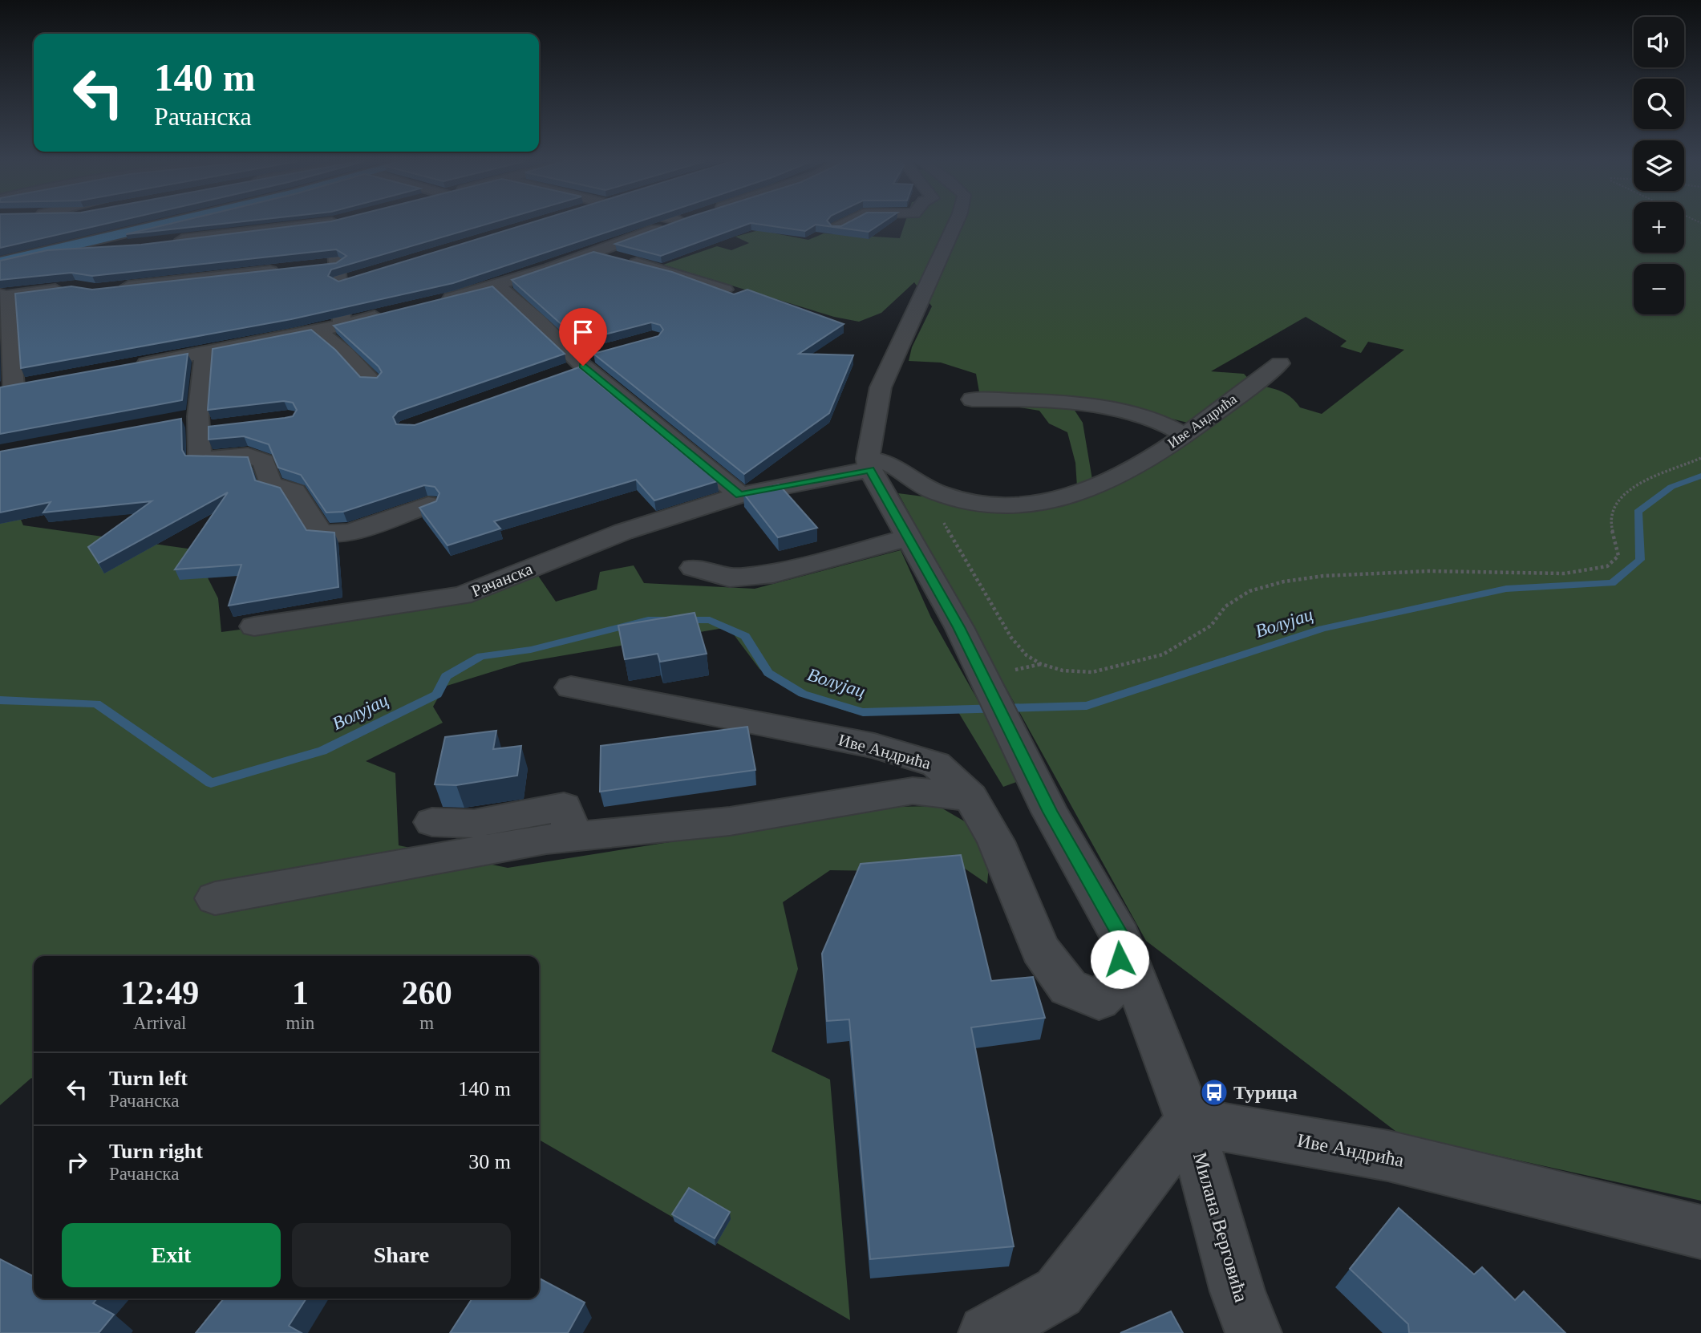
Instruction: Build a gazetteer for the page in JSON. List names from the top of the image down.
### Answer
{
  "streets": {
    "street": ["Иве Андрића", "Рачанска", "Милана Верговића"]
  },
  "crossings": [
    ["Иве Андрића", "Рачанска"],
    ["Иве Андрића", "Милана Верговића"]
  ],
  "water": ["Волујац"],
  "places": {
    "bus stop": ["Турица"]
  },
  "page": {
    "map_buttons": ["+", "−"],
    "turn": ["140 m", "Рачанска"],
    "eta": [
      "12:49",
      "Arrival",
      "1",
      "min",
      "260",
      "m"
    ],
    "list": [
      {
        "name": "Turn left",
        "note": "Рачанска",
        "value": "140 m"
      },
      {
        "name": "Turn right",
        "note": "Рачанска",
        "value": "30 m"
      }
    ],
    "buttons": ["Exit", "Share"]
  }
}
